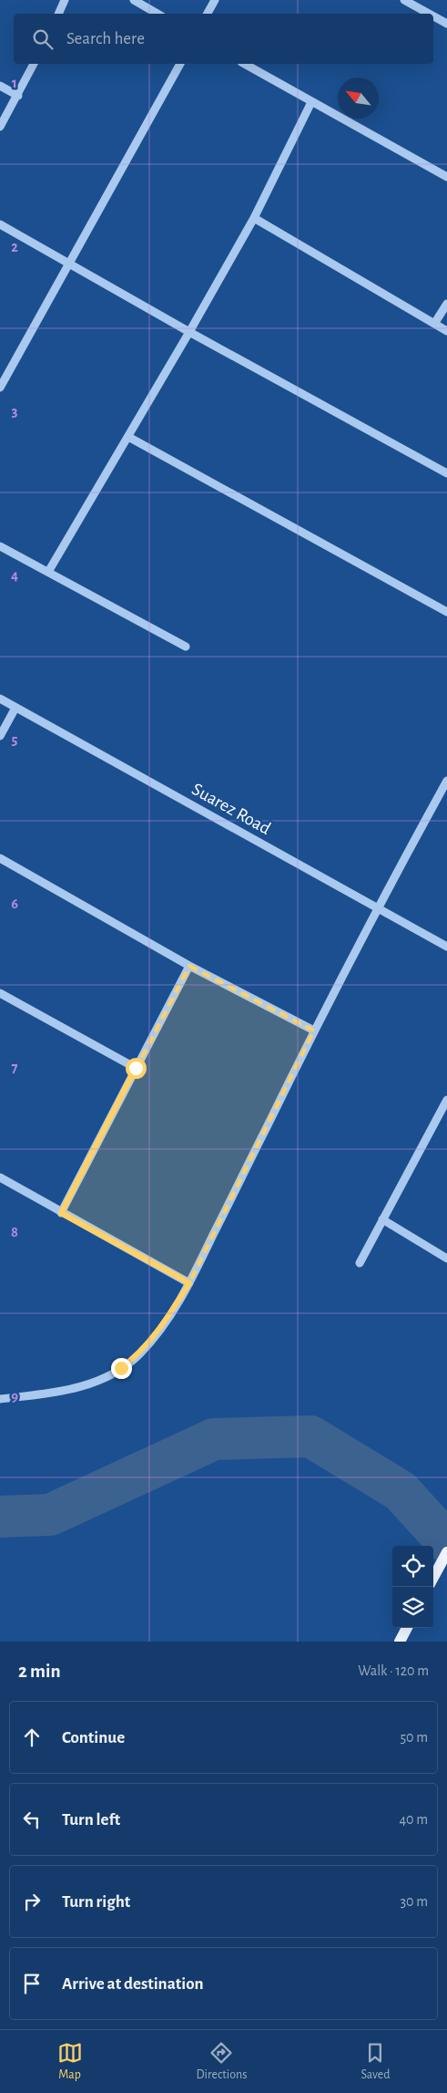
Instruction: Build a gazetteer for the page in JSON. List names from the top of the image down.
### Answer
{
  "streets": {
    "street": ["Suarez Road"]
  },
  "north": "top left",
  "page": {
    "search": "Search here",
    "heading": ["2 min", "Walk · 120 m"],
    "list": [
      ["Continue", "50 m"],
      ["Turn left", "40 m"],
      ["Turn right", "30 m"],
      "Arrive at destination"
    ],
    "nav": ["Map", "Directions", "Saved"]
  },
  "grid": {
    "rows": [
      "1",
      "2",
      "3",
      "4",
      "5",
      "6",
      "7",
      "8",
      "9"
    ]
  }
}
